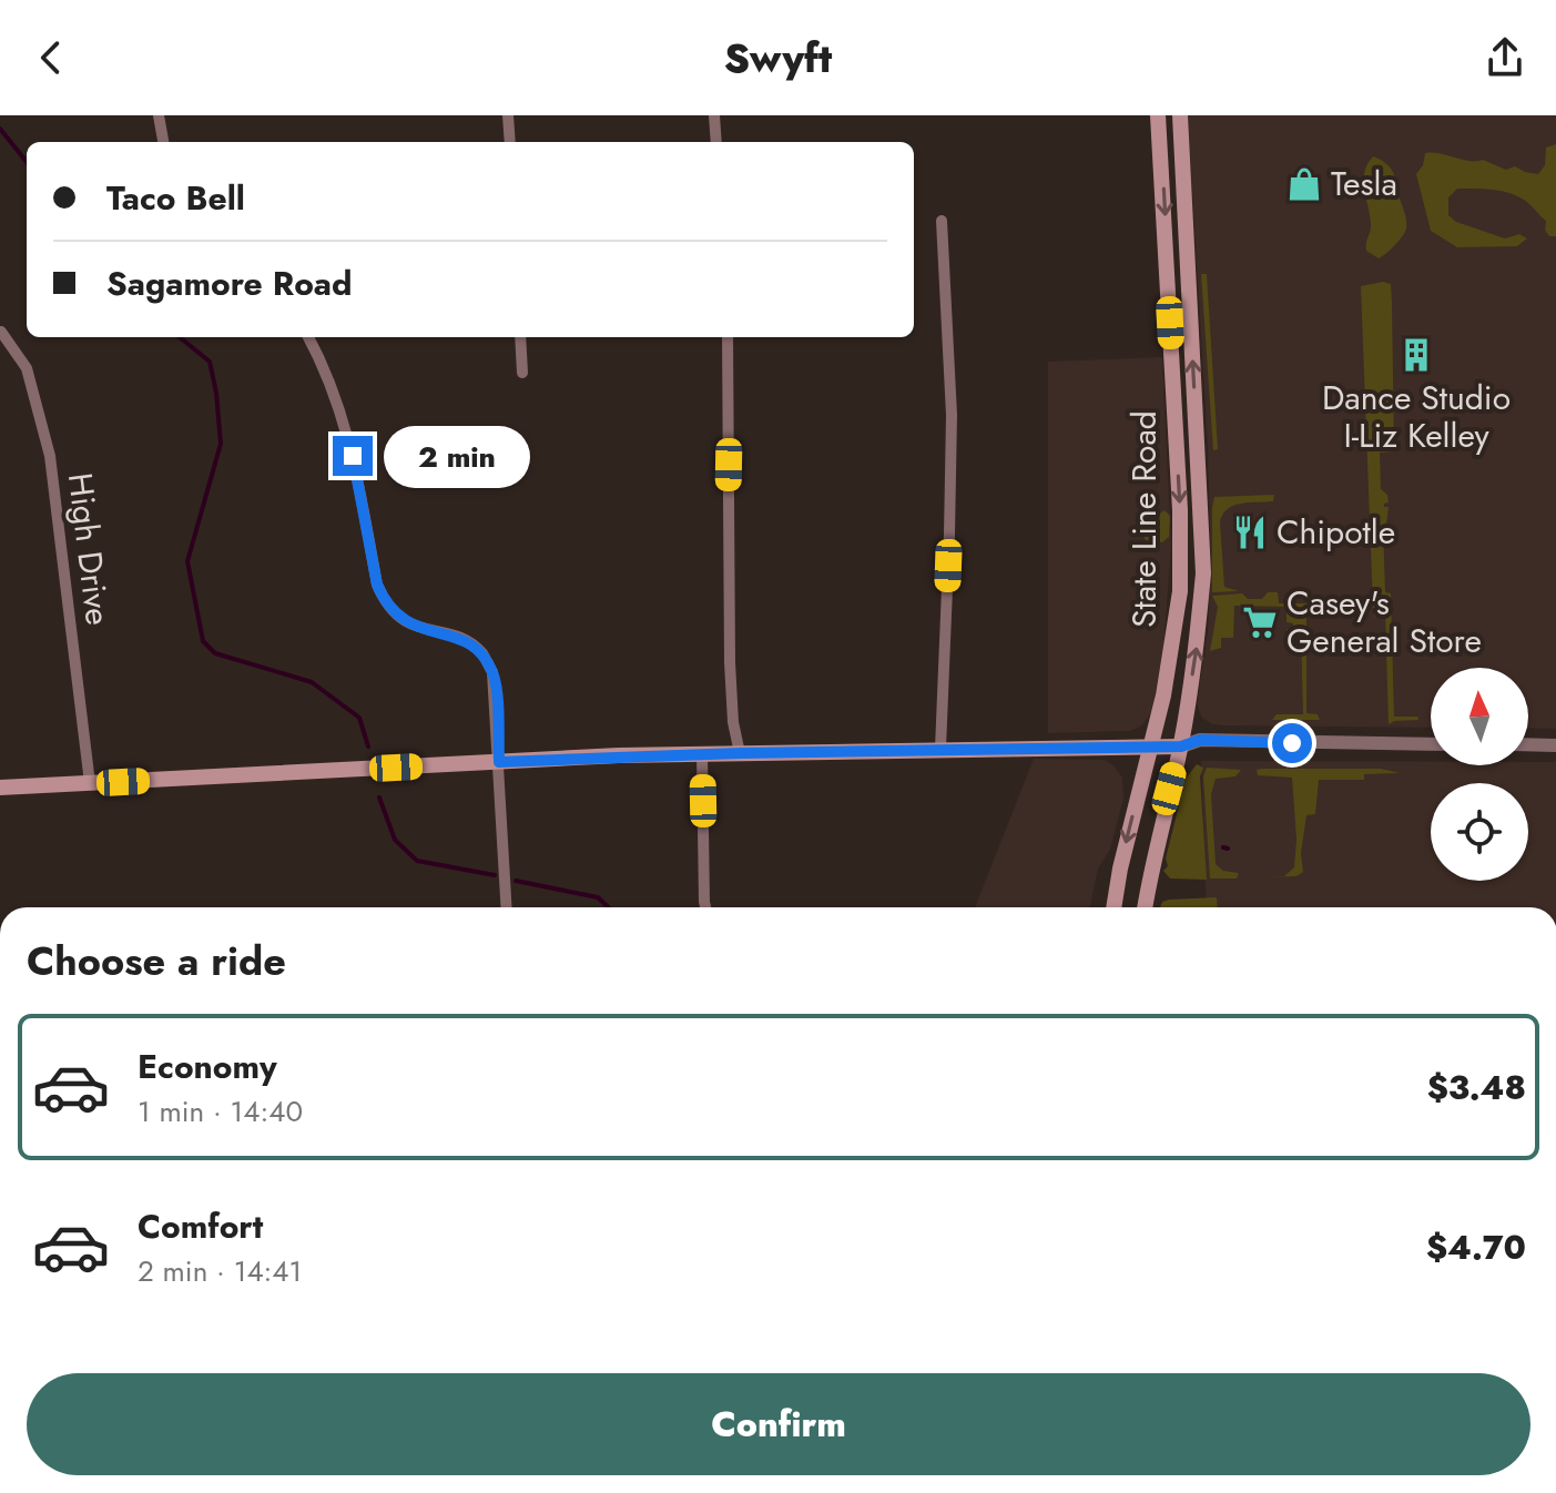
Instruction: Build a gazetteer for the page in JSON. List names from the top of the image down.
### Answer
{
  "streets": {
    "main road": ["State Line Road"],
    "street": ["High Drive"]
  },
  "places": {
    "shop": ["Tesla"],
    "building": ["Dance Studio I-Liz Kelley"],
    "restaurant": ["Chipotle"],
    "supermarket": ["Casey's General Store"]
  },
  "north": "top",
  "page": {
    "header": "Swyft",
    "banner": ["Taco Bell", "Sagamore Road"],
    "bubble": "2 min",
    "heading": "Choose a ride",
    "list": [
      {
        "name": "Economy",
        "note": "1 min · 14:40",
        "value": "$3.48"
      },
      {
        "name": "Comfort",
        "note": "2 min · 14:41",
        "value": "$4.70"
      }
    ],
    "buttons": "Confirm"
  }
}
